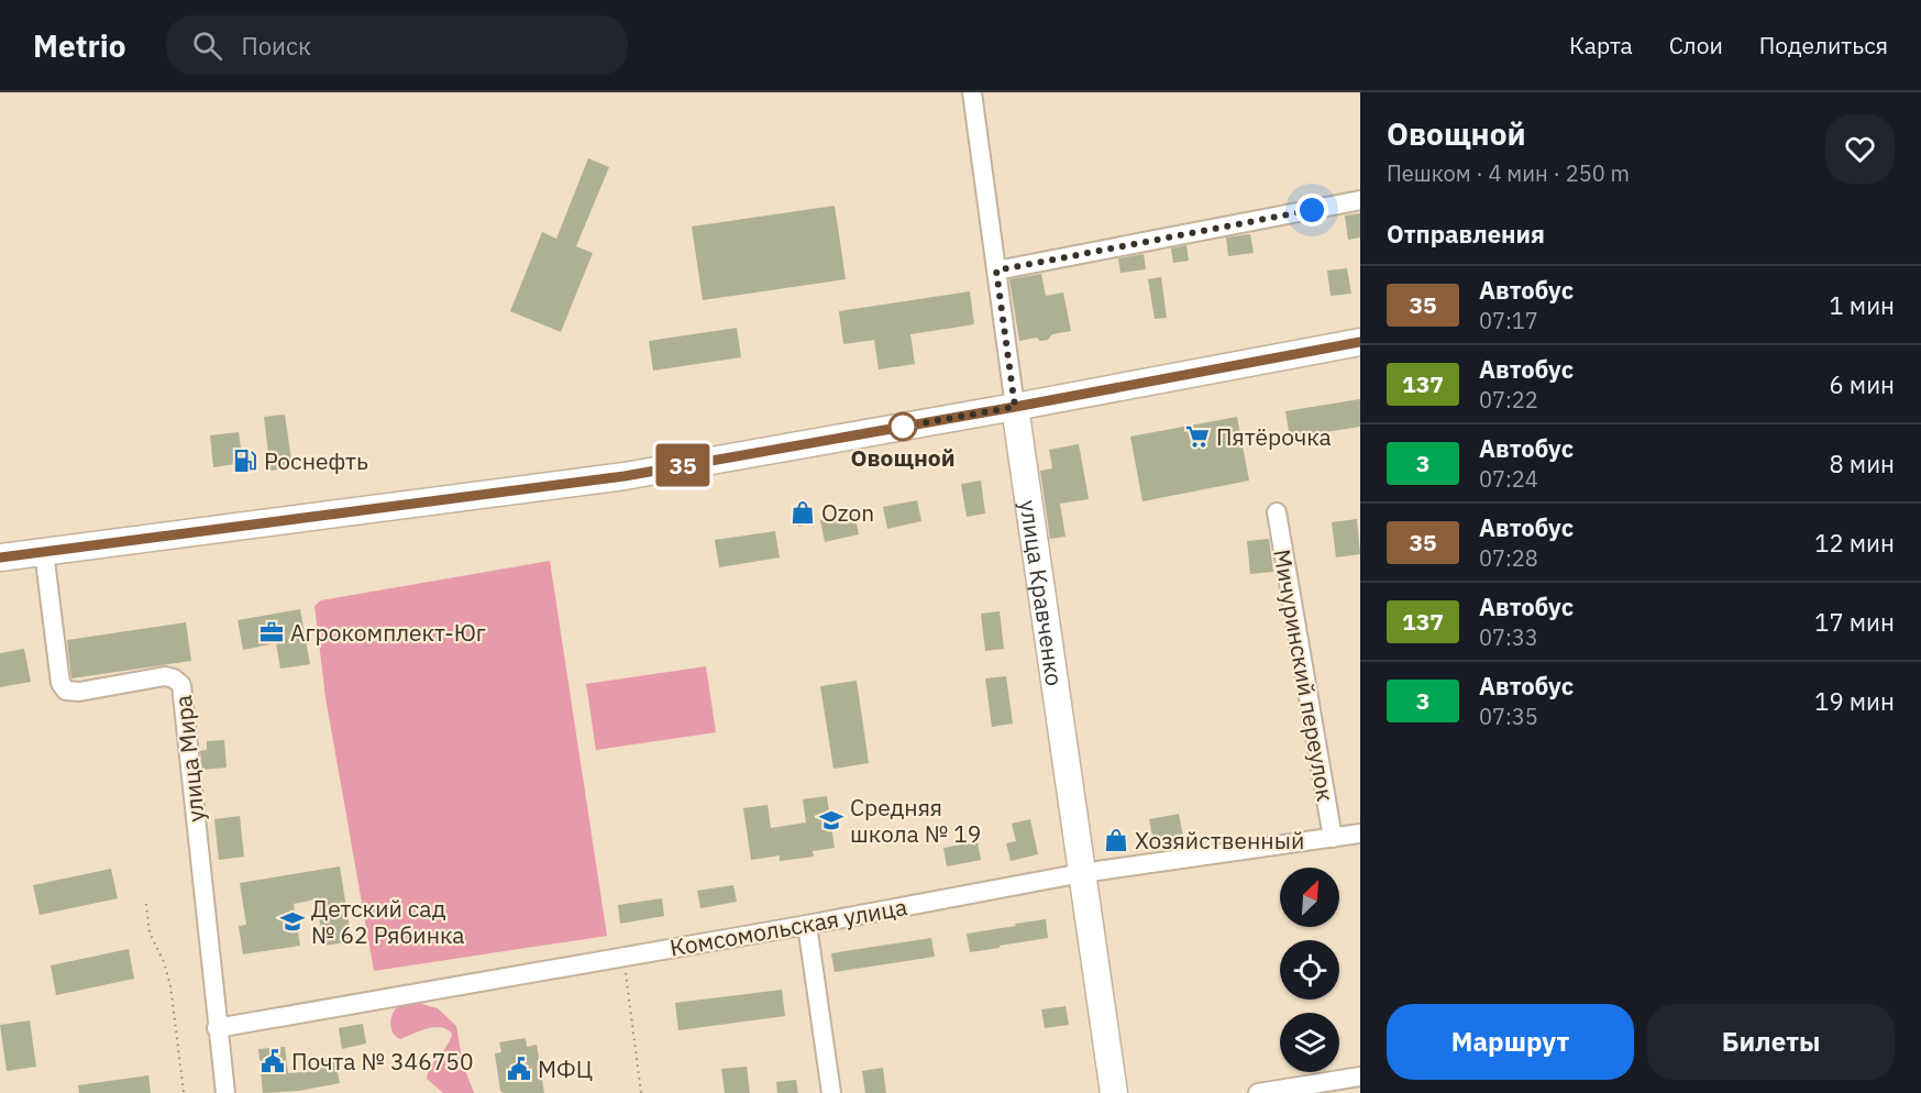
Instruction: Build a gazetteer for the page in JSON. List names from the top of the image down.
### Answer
{
  "streets": {
    "main road": ["улица Кравченко"],
    "street": ["Мичуринский переулок", "улица Мира", "Комсомольская улица"]
  },
  "crossings": [
    ["улица Кравченко", "Комсомольская улица"],
    ["Мичуринский переулок", "Комсомольская улица"],
    ["улица Мира", "Комсомольская улица"]
  ],
  "places": {
    "other": ["Овощной"],
    "supermarket": ["Пятёрочка"],
    "fuel station": ["Роснефть"],
    "shop": ["Ozon", "Хозяйственный"],
    "office": ["Агрокомплект-Юг"],
    "school or university": ["Средняя школа № 19", "Детский сад № 62 Рябинка"],
    "public building": ["Почта № 346750", "МФЦ"]
  },
  "lines": ["bus line 35"],
  "north": "top right",
  "page": {
    "header": "Metrio",
    "search": "Поиск",
    "nav": ["Карта", "Слои", "Поделиться"],
    "on_map": "35",
    "heading": [
      ["Овощной", "Пешком · 4 мин · 250 m"],
      "Отправления"
    ],
    "list": [
      {
        "mark": "35",
        "name": "Автобус",
        "note": "07:17",
        "value": "1 мин"
      },
      {
        "mark": "137",
        "name": "Автобус",
        "note": "07:22",
        "value": "6 мин"
      },
      {
        "mark": "3",
        "name": "Автобус",
        "note": "07:24",
        "value": "8 мин"
      },
      {
        "mark": "35",
        "name": "Автобус",
        "note": "07:28",
        "value": "12 мин"
      },
      {
        "mark": "137",
        "name": "Автобус",
        "note": "07:33",
        "value": "17 мин"
      },
      {
        "mark": "3",
        "name": "Автобус",
        "note": "07:35",
        "value": "19 мин"
      }
    ],
    "buttons": ["Маршрут", "Билеты"]
  }
}
